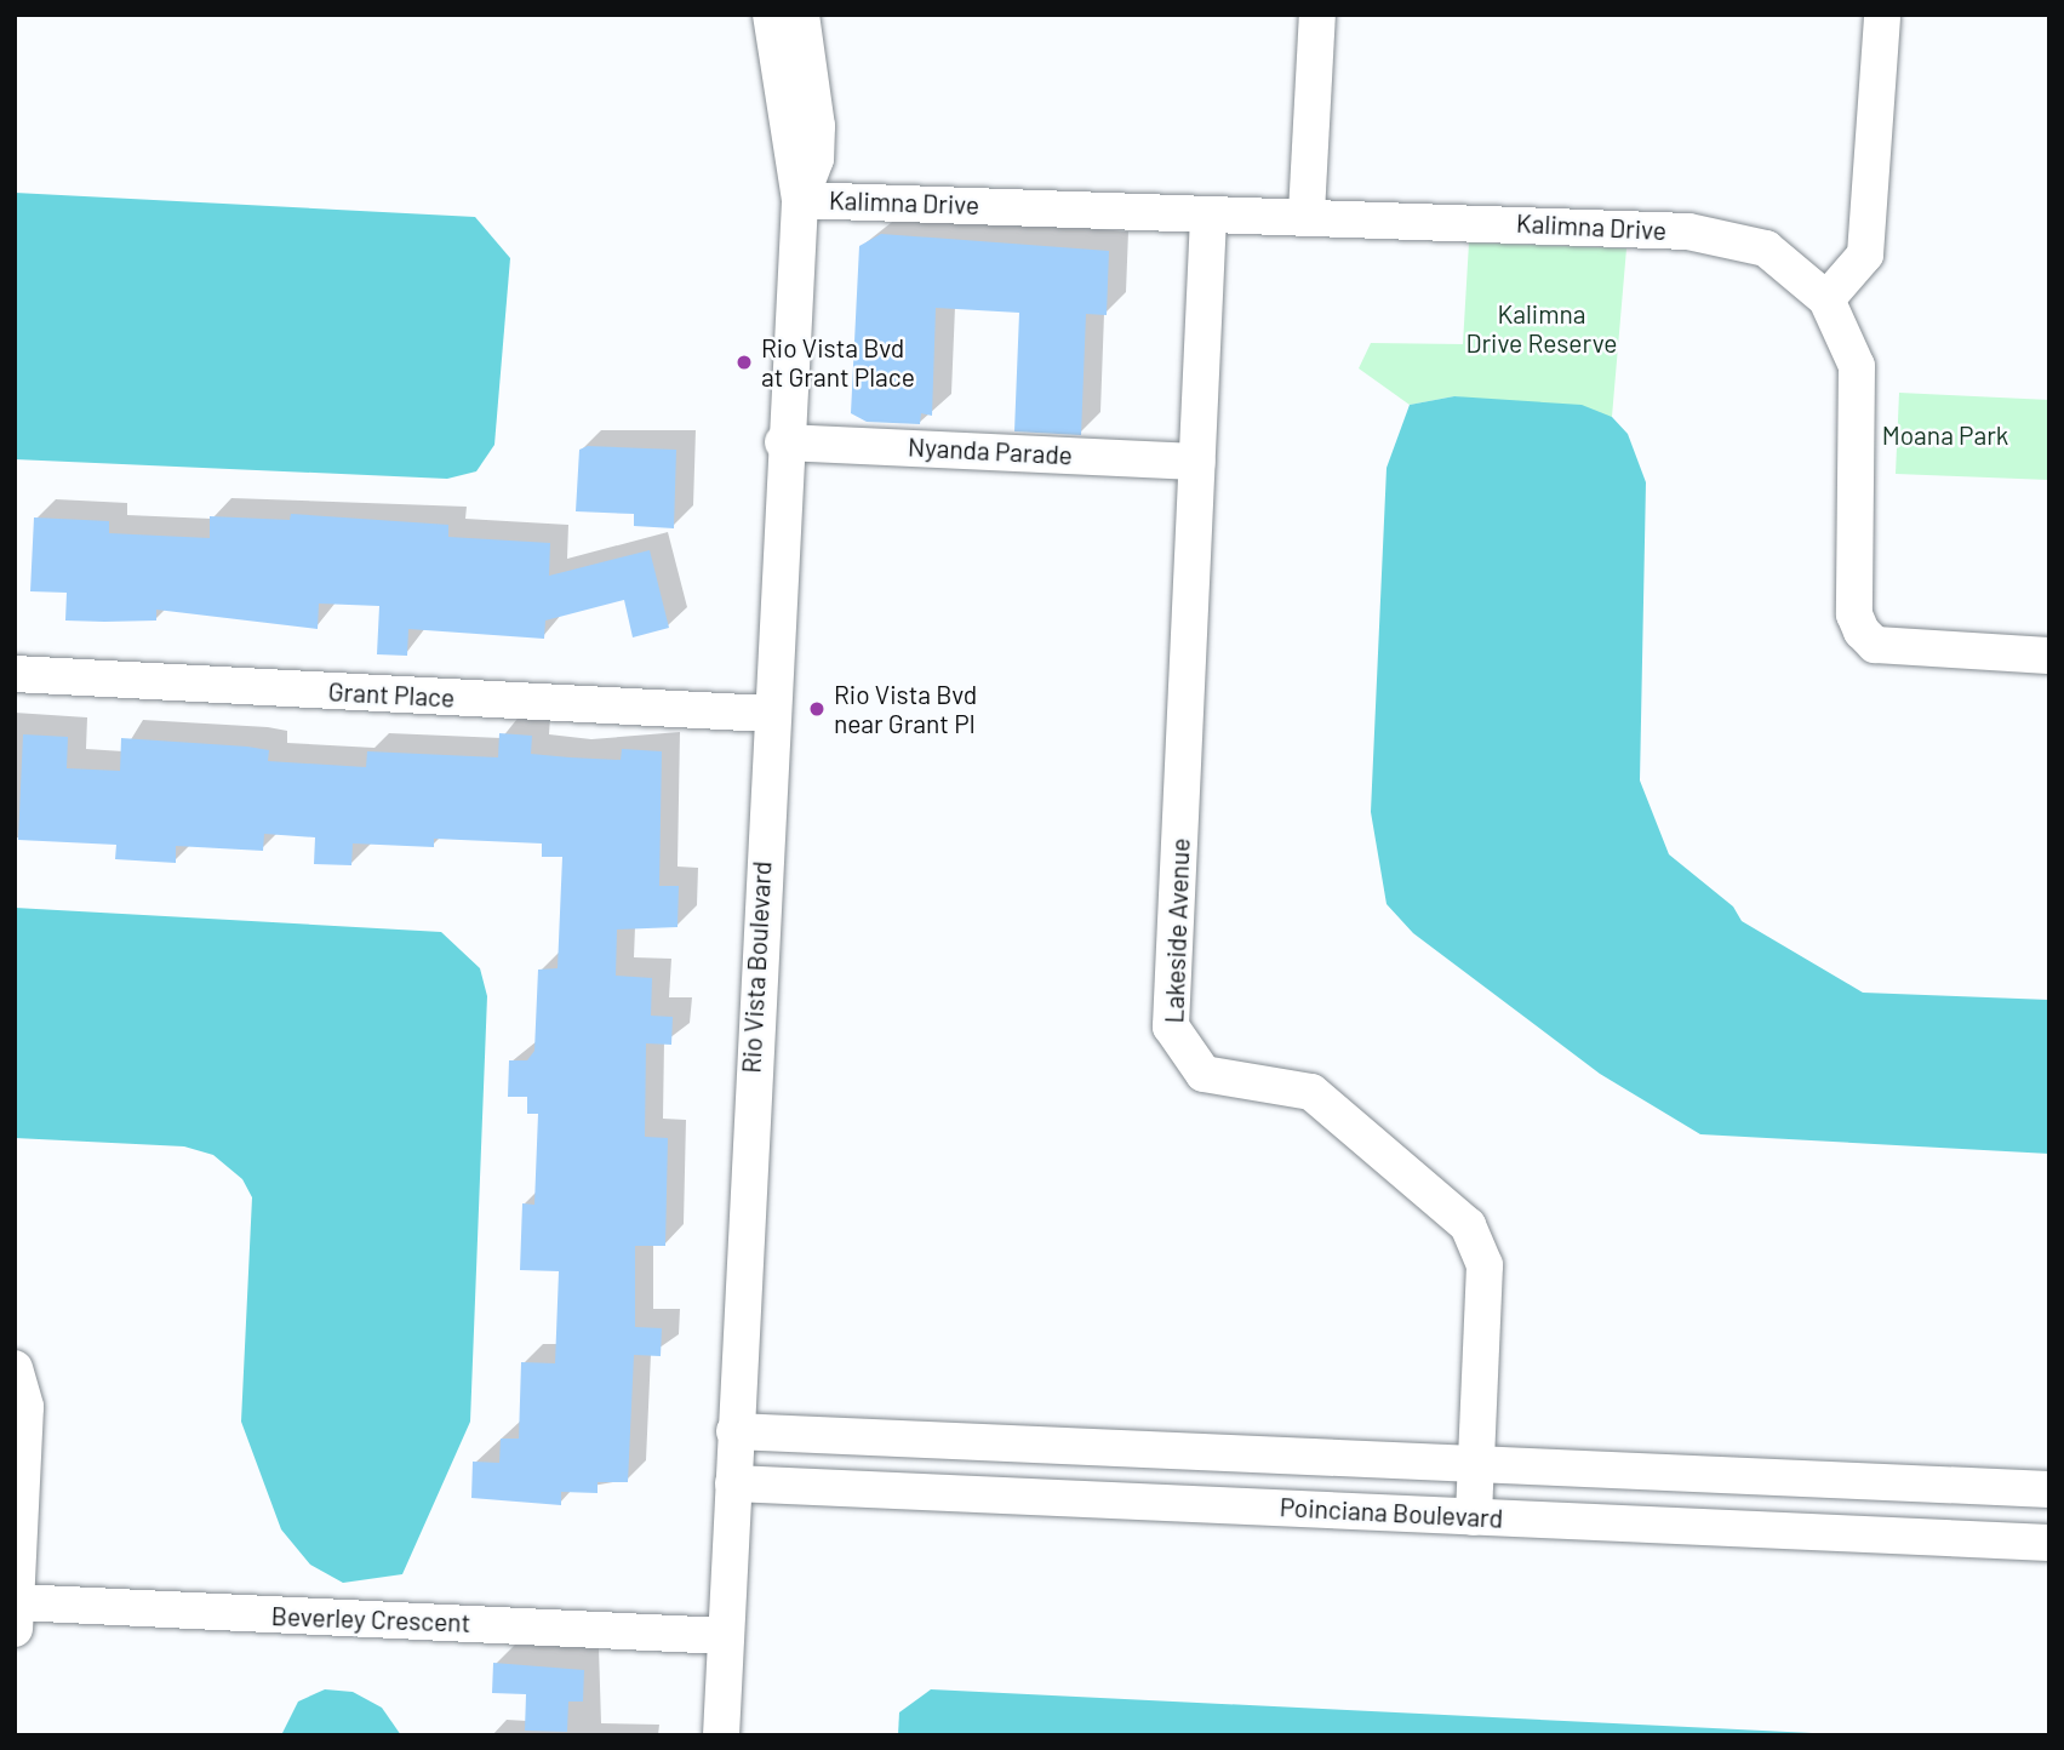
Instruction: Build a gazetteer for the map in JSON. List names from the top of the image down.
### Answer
{
  "streets": {
    "street": [
      "Kalimna Drive",
      "Nyanda Parade",
      "Grant Place",
      "Lakeside Avenue",
      "Rio Vista Boulevard",
      "Poinciana Boulevard",
      "Beverley Crescent"
    ]
  },
  "crossings": [
    ["Kalimna Drive", "Lakeside Avenue"],
    ["Kalimna Drive", "Rio Vista Boulevard"],
    ["Nyanda Parade", "Lakeside Avenue"],
    ["Nyanda Parade", "Rio Vista Boulevard"],
    ["Grant Place", "Rio Vista Boulevard"],
    ["Lakeside Avenue", "Poinciana Boulevard"],
    ["Rio Vista Boulevard", "Poinciana Boulevard"],
    ["Rio Vista Boulevard", "Beverley Crescent"]
  ],
  "parks": ["Kalimna Drive Reserve", "Moana Park"],
  "places": ["Rio Vista Bvd at Grant Place", "Rio Vista Bvd near Grant Pl"]
}
